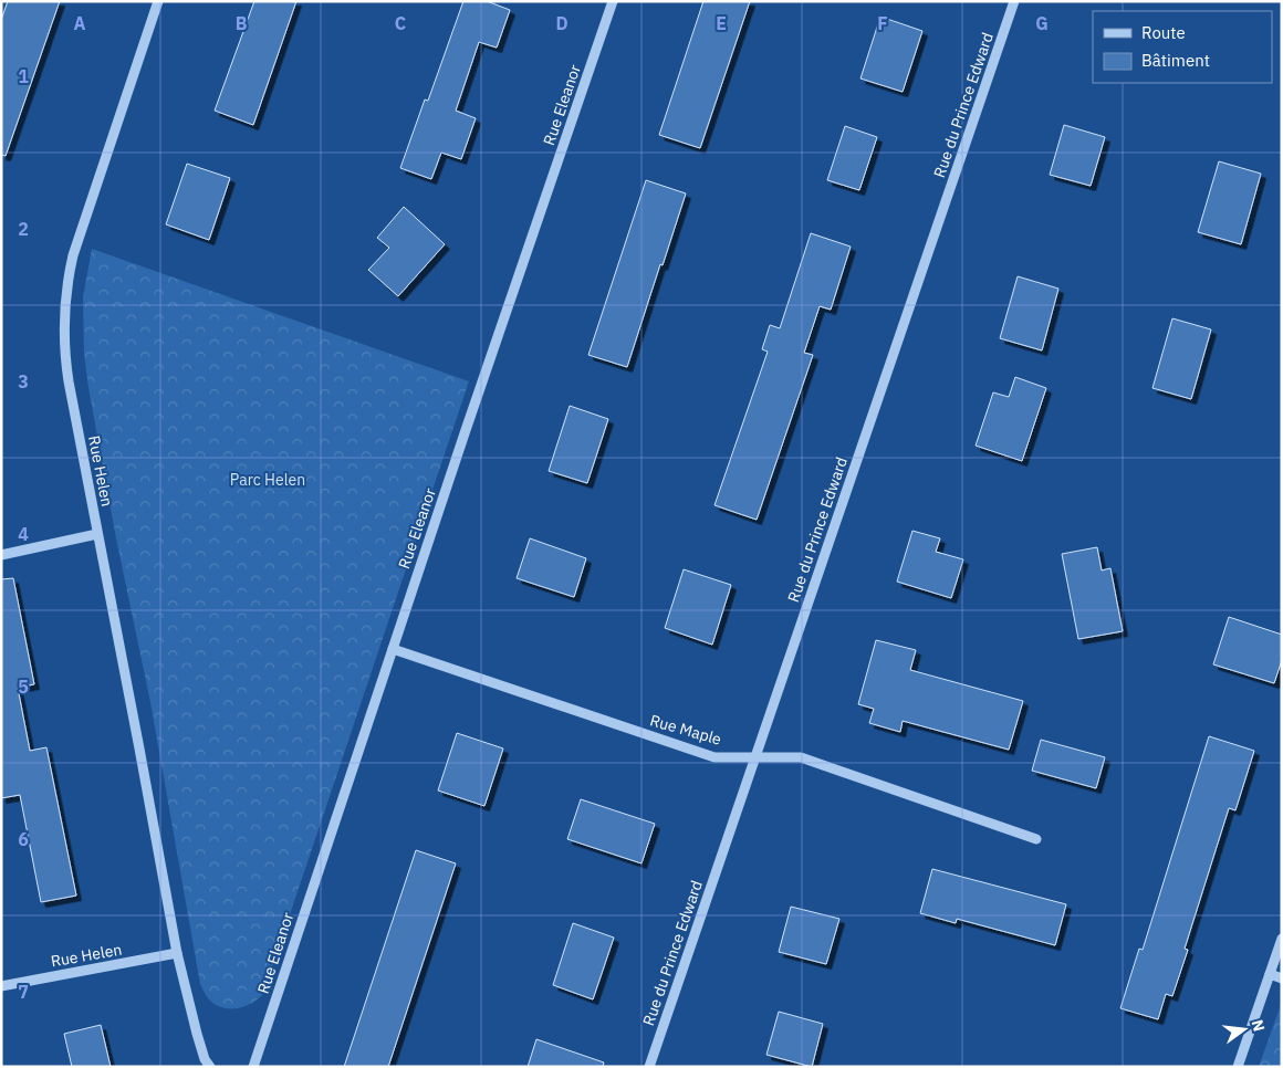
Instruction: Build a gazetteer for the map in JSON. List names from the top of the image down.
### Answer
{
  "streets": {
    "street": [
      "Rue Eleanor",
      "Rue du Prince Edward",
      "Rue Helen",
      "Rue Maple"
    ]
  },
  "crossings": [
    ["Rue Eleanor", "Rue Maple"],
    ["Rue du Prince Edward", "Rue Maple"]
  ],
  "parks": ["Parc Helen"],
  "legend": ["Route", "Bâtiment"],
  "north": "right",
  "grid": {
    "columns": [
      "A",
      "B",
      "C",
      "D",
      "E",
      "F",
      "G"
    ],
    "rows": [
      "1",
      "2",
      "3",
      "4",
      "5",
      "6",
      "7"
    ]
  }
}
